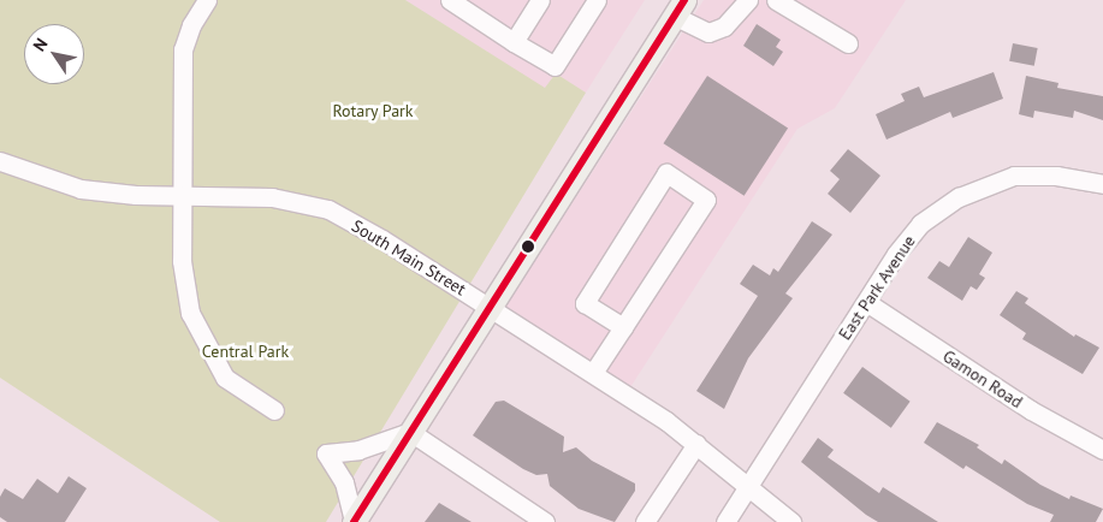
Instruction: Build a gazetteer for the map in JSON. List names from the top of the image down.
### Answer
{
  "streets": {
    "street": ["South Main Street", "East Park Avenue", "Gamon Road"]
  },
  "crossings": [
    ["South Main Street", "East Park Avenue"],
    ["East Park Avenue", "Gamon Road"]
  ],
  "parks": ["Rotary Park", "Central Park"],
  "north": "top left"
}
